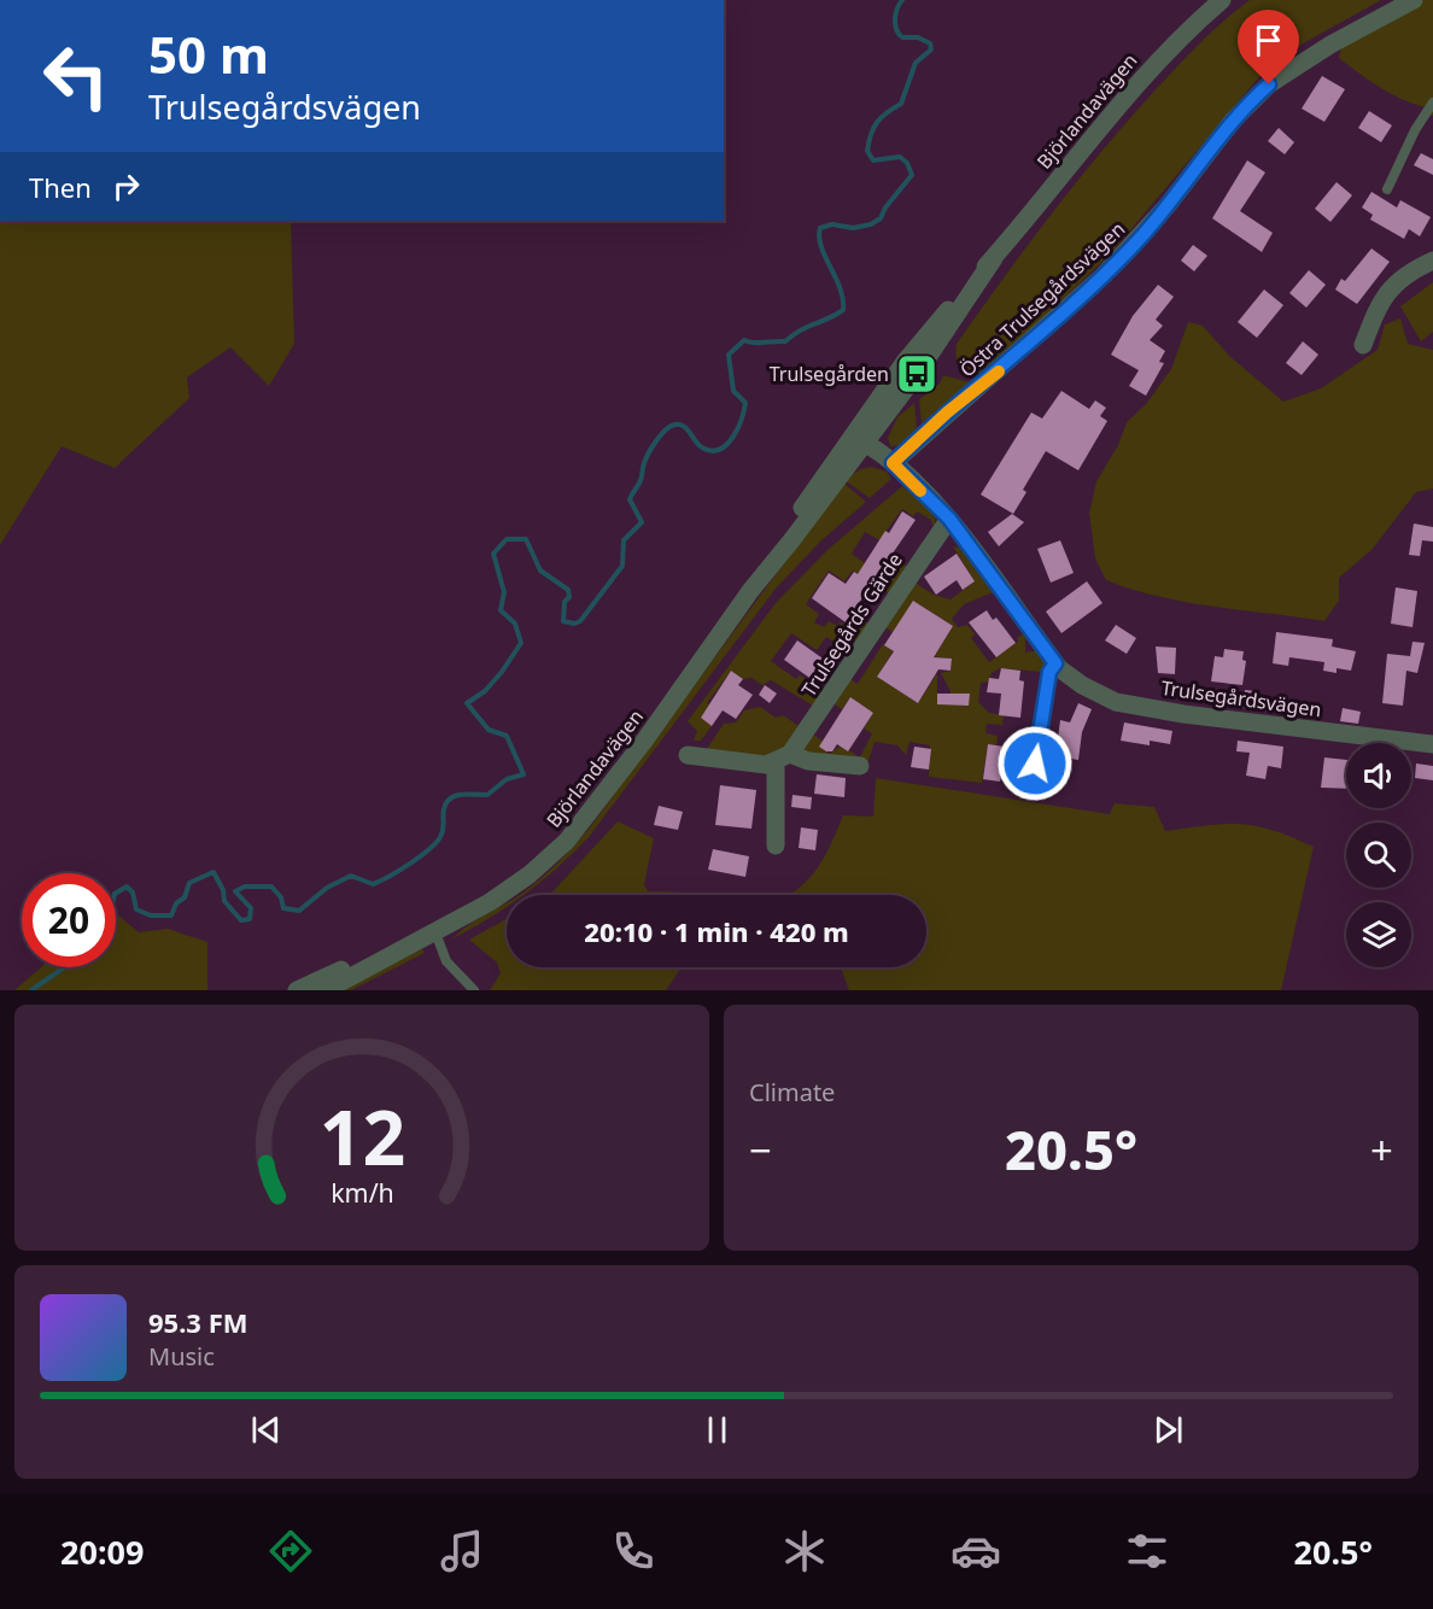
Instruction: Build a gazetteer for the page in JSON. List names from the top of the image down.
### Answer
{
  "streets": {
    "street": [
      "Björlandavägen",
      "Östra Trulsegårdsvägen",
      "Trulsegårds Gärde",
      "Trulsegårdsvägen"
    ]
  },
  "crossings": [
    ["Björlandavägen", "Trulsegårdsvägen"],
    ["Östra Trulsegårdsvägen", "Trulsegårdsvägen"],
    ["Trulsegårds Gärde", "Trulsegårdsvägen"]
  ],
  "places": {
    "bus stop": ["Trulsegården"]
  },
  "page": {
    "turn": ["50 m", "Trulsegårdsvägen"],
    "then": "Then",
    "limit": "20",
    "trip": "20:10 · 1 min · 420 m",
    "tile": "Climate",
    "heat": ["−", "20.5°", "+"],
    "song": ["95.3 FM", "Music"],
    "tabs": ["20:09", "20.5°"],
    "gauge": ["12", "km/h"]
  }
}
